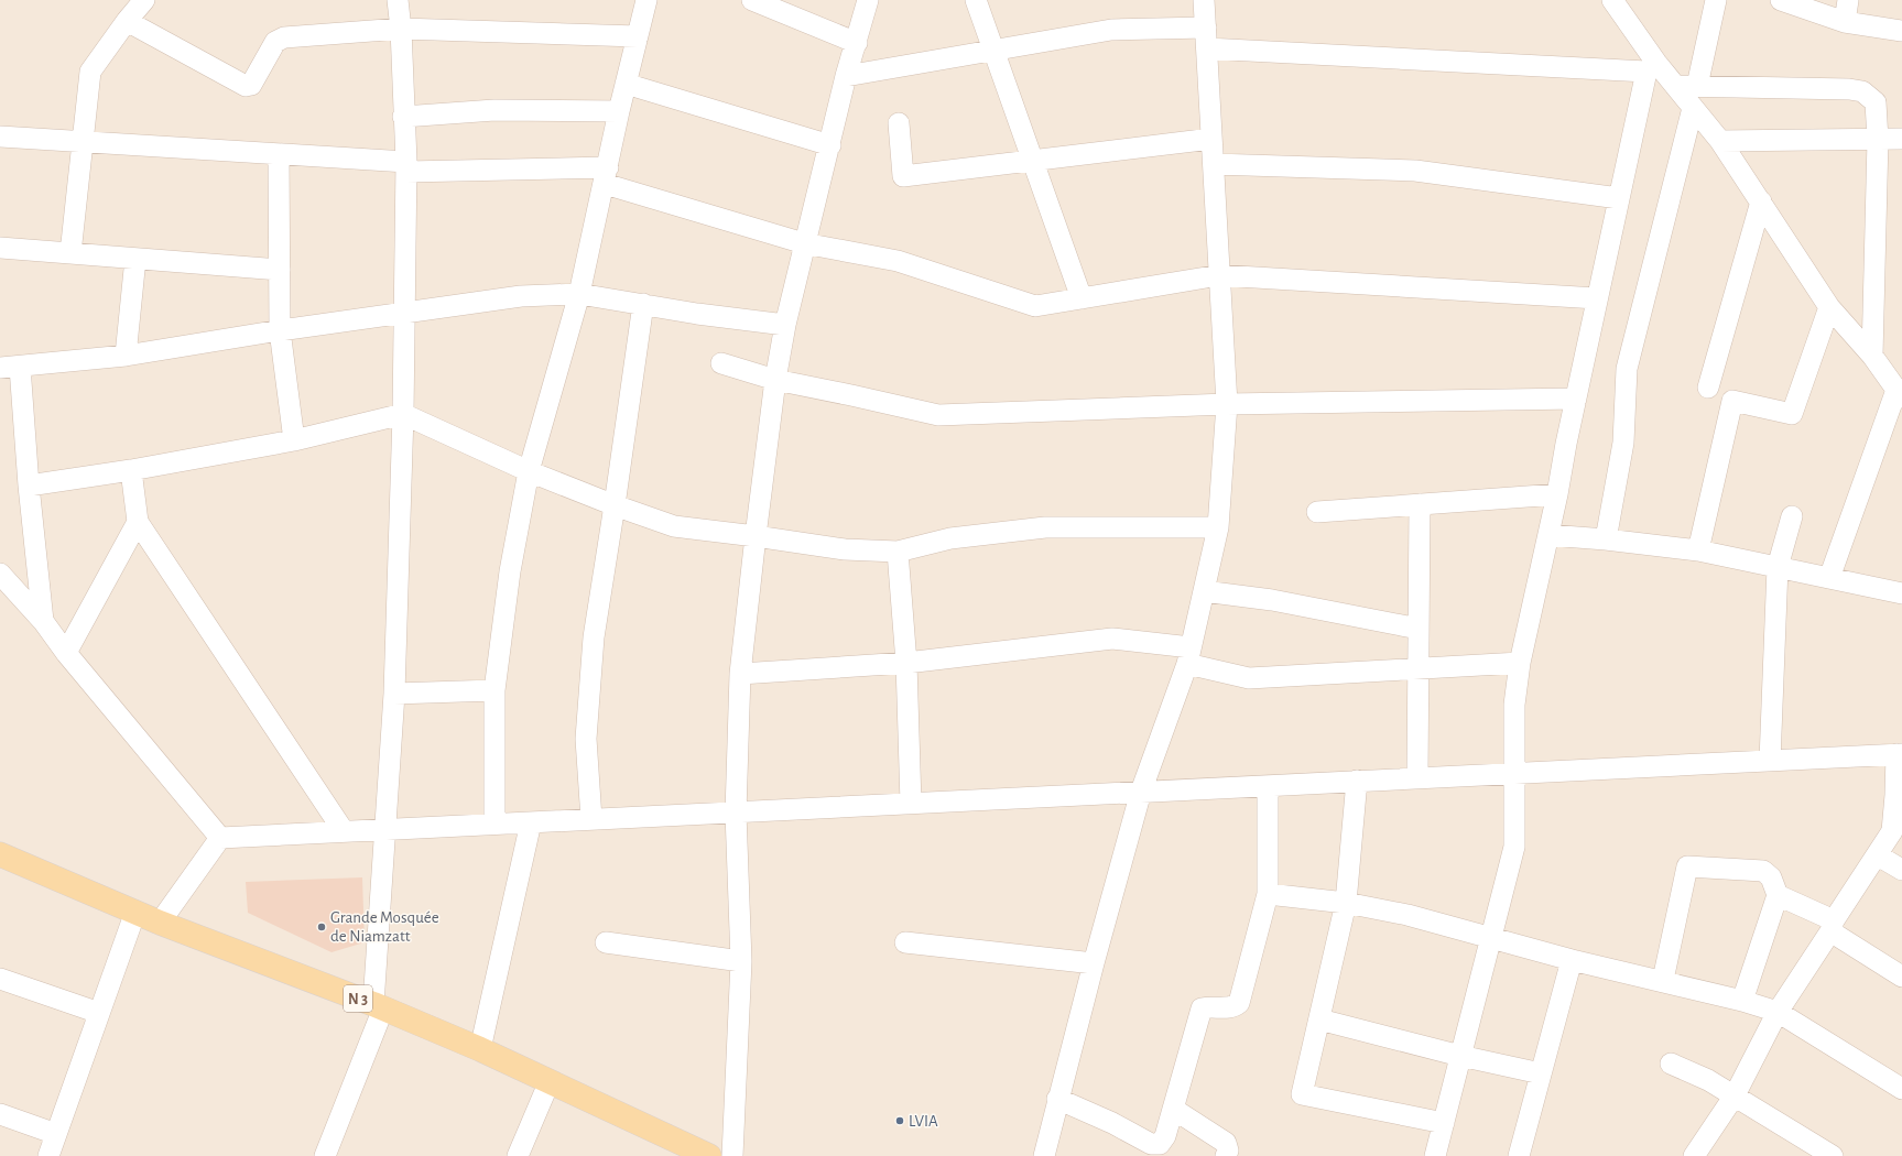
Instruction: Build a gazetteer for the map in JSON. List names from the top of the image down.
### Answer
{
  "streets": {
    "main road": ["N 3"]
  },
  "places": ["Grande Mosquée de Niamzatt", "LVIA"]
}
